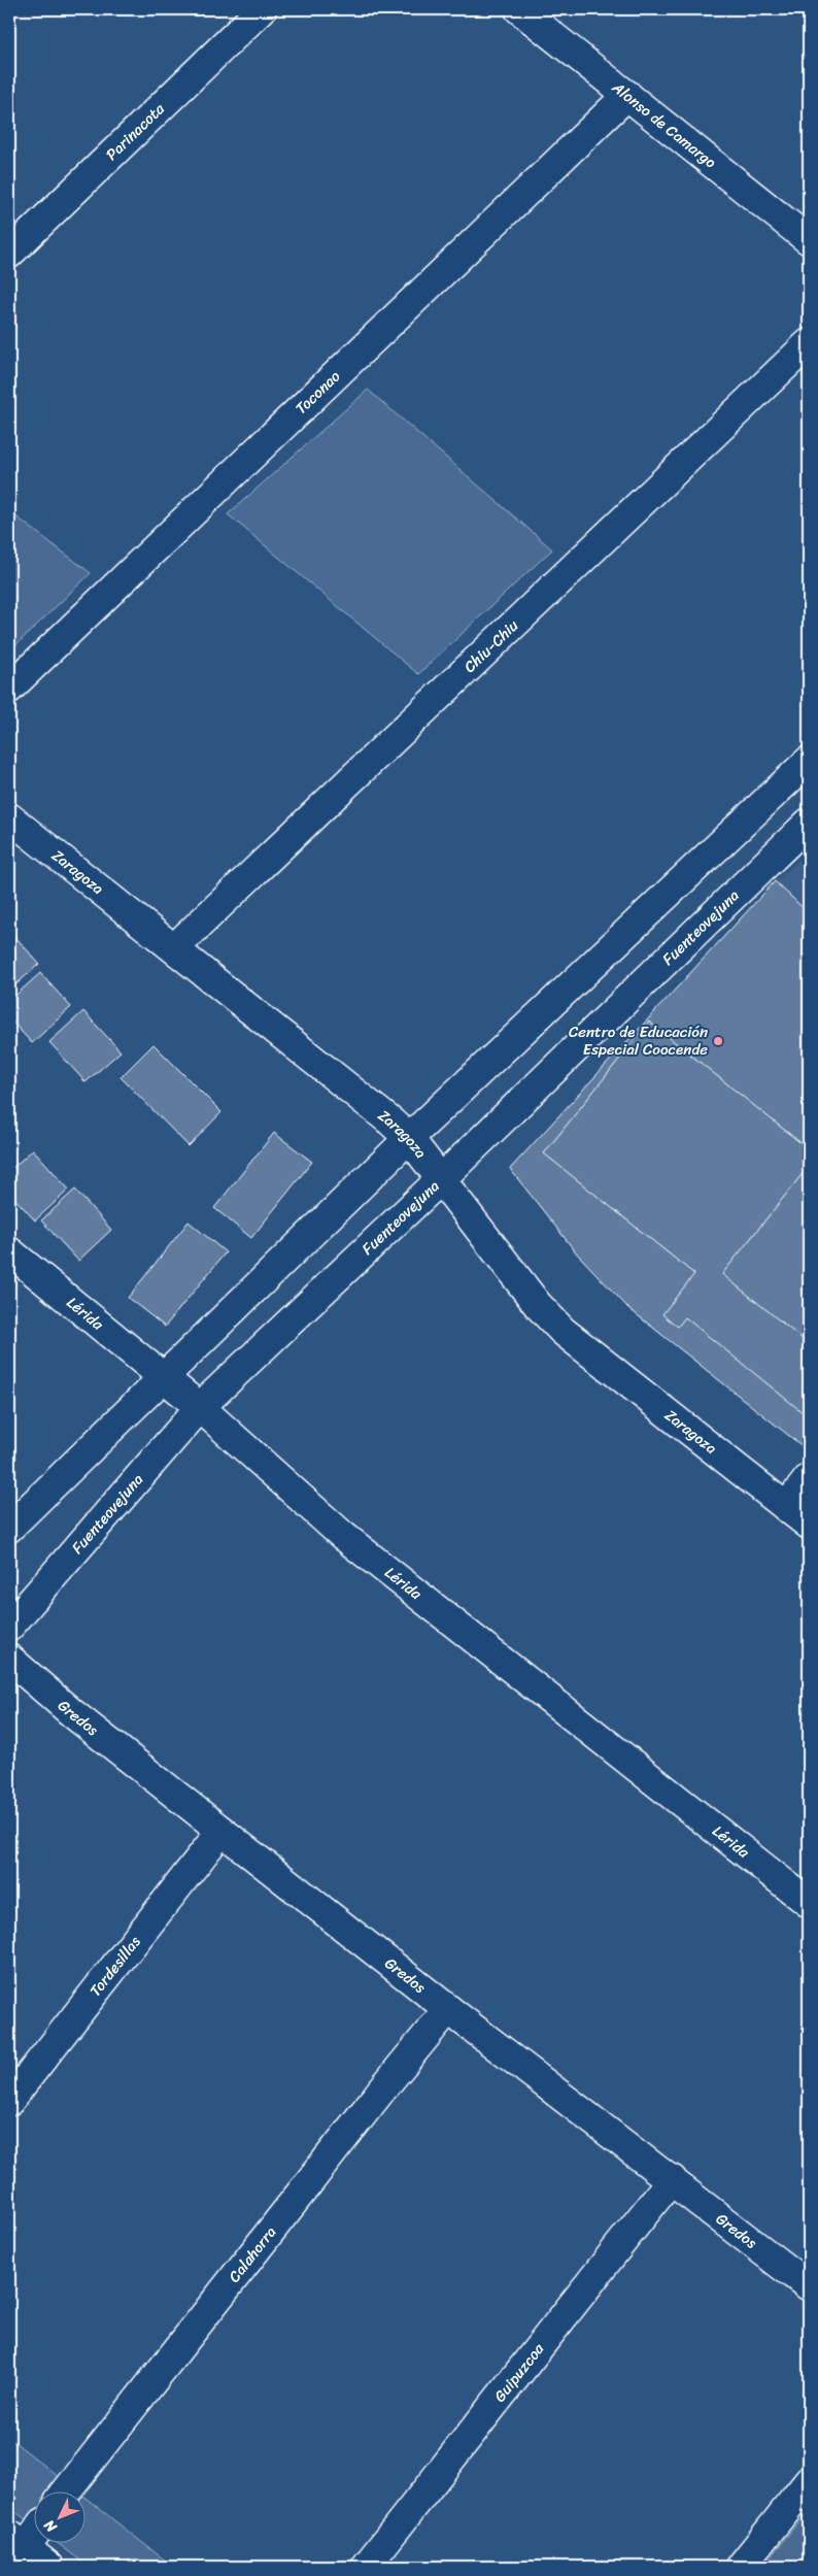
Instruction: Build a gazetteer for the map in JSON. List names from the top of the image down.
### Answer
{
  "streets": {
    "street": [
      "Alonso de Camargo",
      "Parinacota",
      "Toconao",
      "Chiu-Chiu",
      "Zaragoza",
      "Fuenteovejuna",
      "Lérida",
      "Gredos",
      "Tordesillas",
      "Calahorra",
      "Guipuzcoa"
    ]
  },
  "crossings": [
    ["Alonso de Camargo", "Toconao"],
    ["Chiu-Chiu", "Zaragoza"],
    ["Zaragoza", "Fuenteovejuna"],
    ["Fuenteovejuna", "Lérida"],
    ["Gredos", "Tordesillas"],
    ["Gredos", "Calahorra"],
    ["Gredos", "Guipuzcoa"]
  ],
  "places": ["Centro de Educación Especial Coocende"],
  "north": "bottom left"
}
